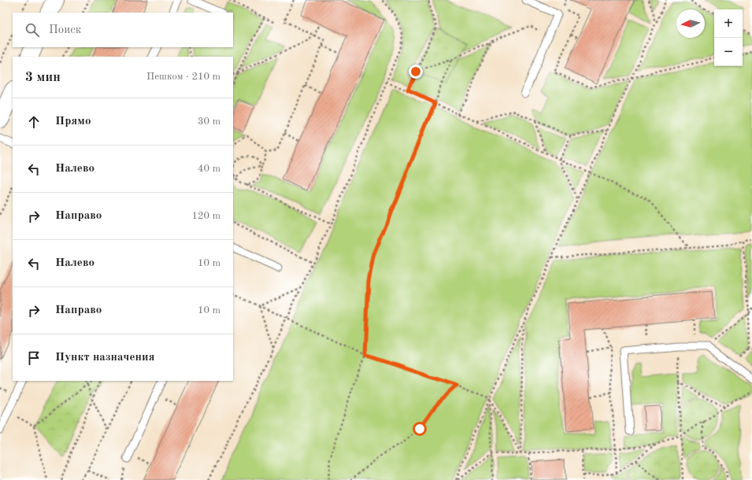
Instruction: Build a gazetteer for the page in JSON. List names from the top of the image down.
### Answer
{
  "north": "left",
  "page": {
    "map_buttons": ["+", "−"],
    "search": "Поиск",
    "heading": ["3 мин", "Пешком · 210 m"],
    "list": [
      ["Прямо", "30 m"],
      ["Налево", "40 m"],
      ["Направо", "120 m"],
      ["Налево", "10 m"],
      ["Направо", "10 m"],
      "Пункт назначения"
    ]
  }
}
